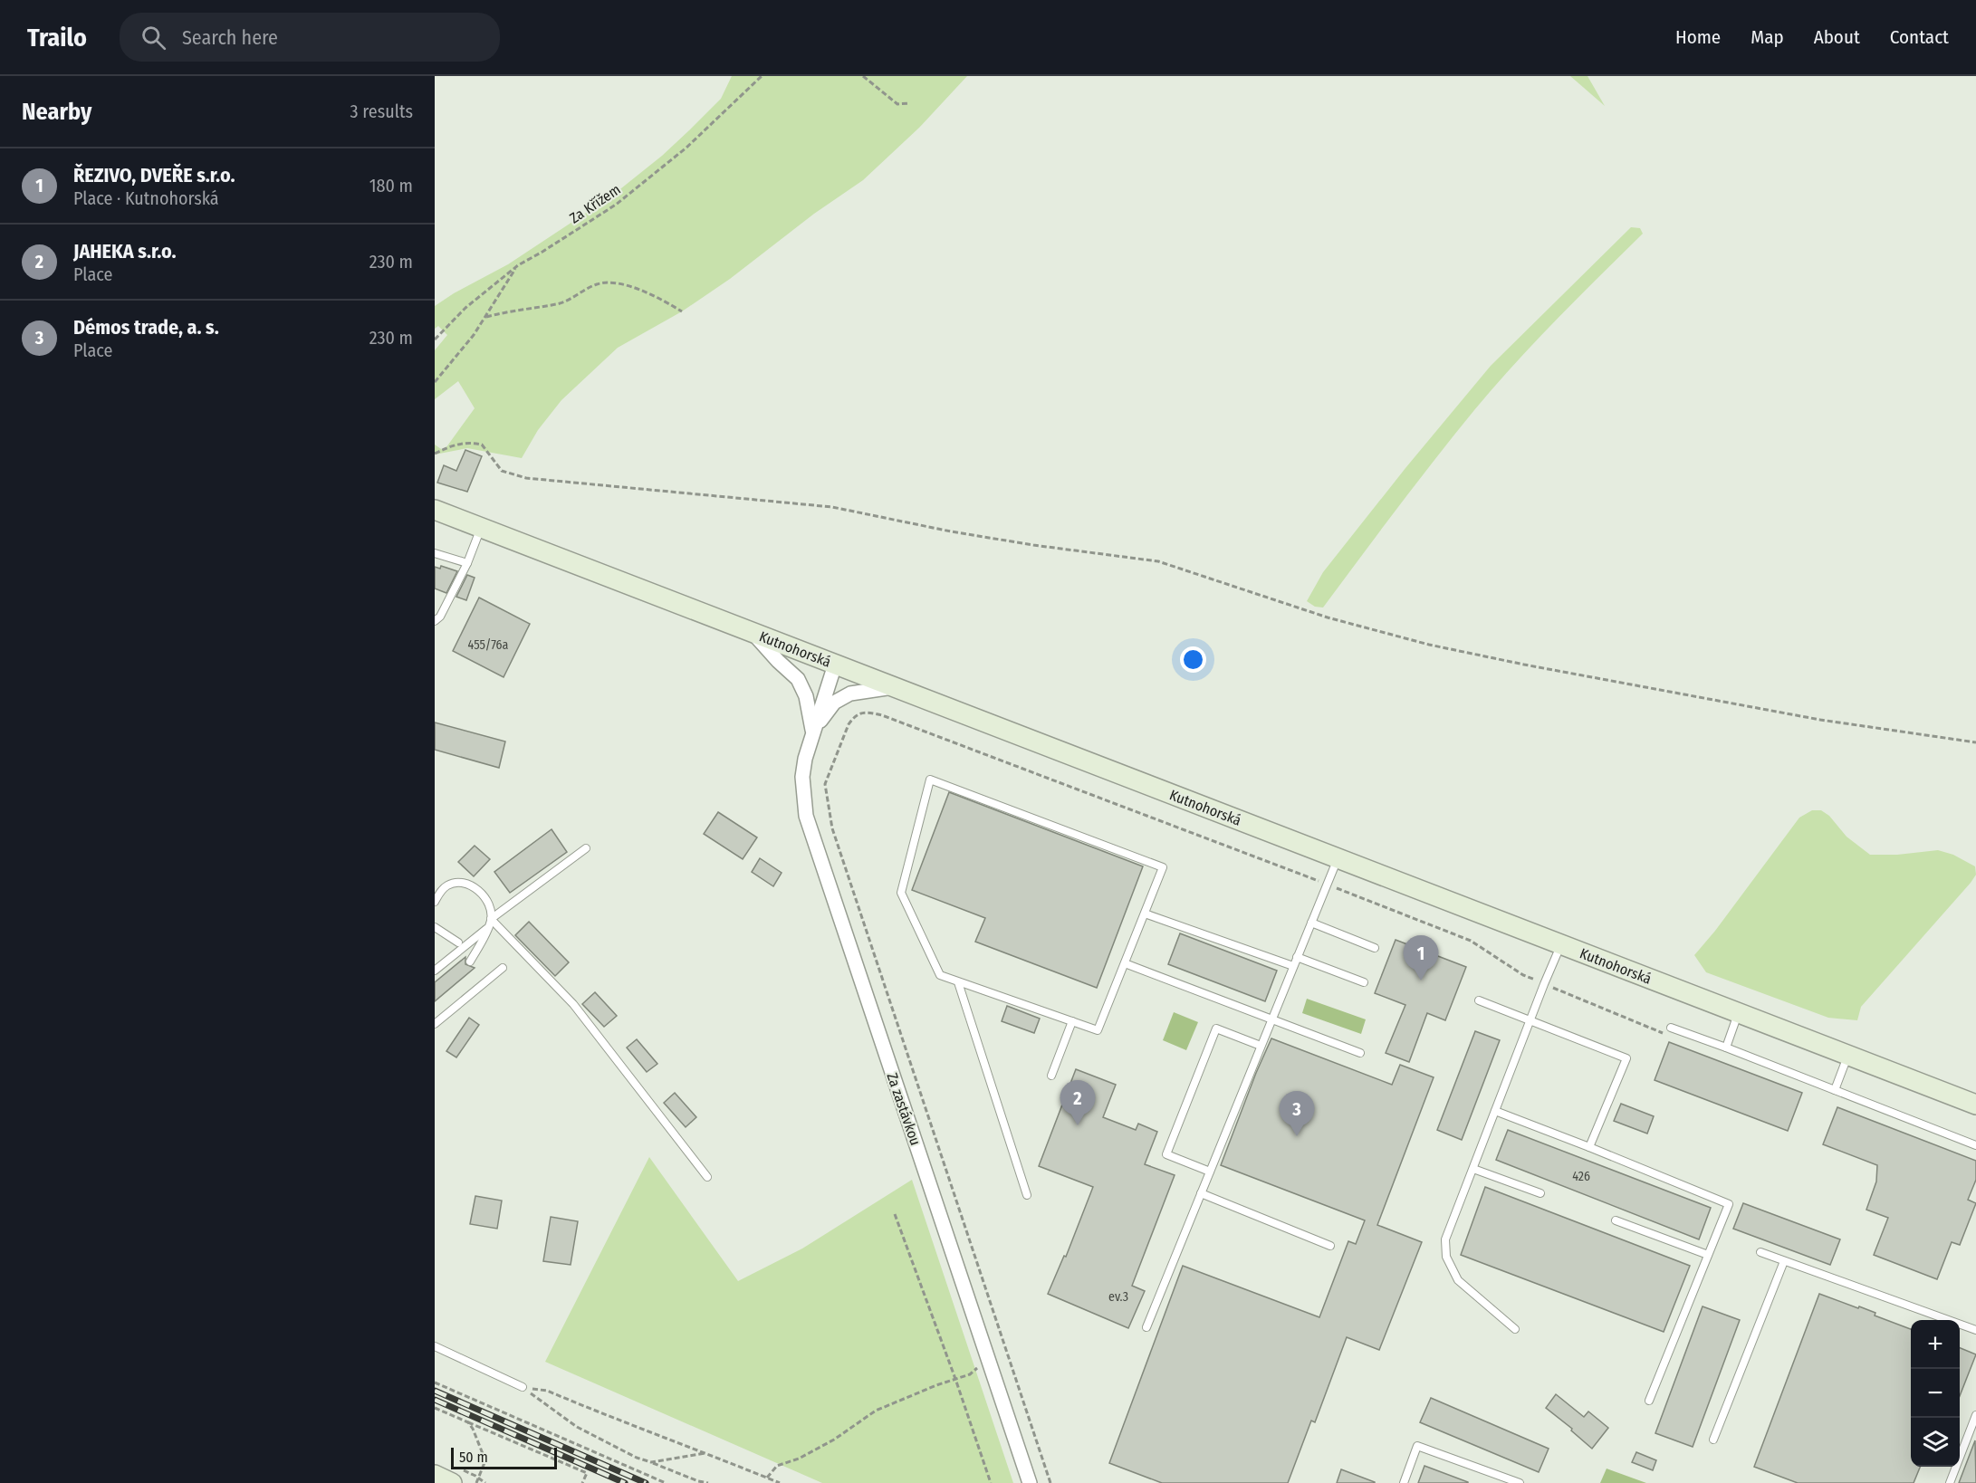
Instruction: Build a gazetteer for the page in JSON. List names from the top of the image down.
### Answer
{
  "streets": {
    "main road": ["Kutnohorská"],
    "street": ["Za zastávkou"],
    "path": ["Za Křížem"]
  },
  "crossings": [
    ["Kutnohorská", "Za zastávkou"]
  ],
  "house_numbers": ["455/76a", "426", "ev.3"],
  "scale_bar": "50 m",
  "page": {
    "header": "Trailo",
    "search": "Search here",
    "nav": [
      "Home",
      "Map",
      "About",
      "Contact"
    ],
    "heading": ["Nearby", "3 results"],
    "list": [
      {
        "mark": "1",
        "name": "ŘEZIVO, DVEŘE s.r.o.",
        "note": "Place · Kutnohorská",
        "value": "180 m"
      },
      {
        "mark": "2",
        "name": "JAHEKA s.r.o.",
        "note": "Place",
        "value": "230 m"
      },
      {
        "mark": "3",
        "name": "Démos trade, a. s.",
        "note": "Place",
        "value": "230 m"
      }
    ],
    "pins": ["1", "2", "3"],
    "map_buttons": ["+", "−"],
    "scale": "50 m"
  }
}
